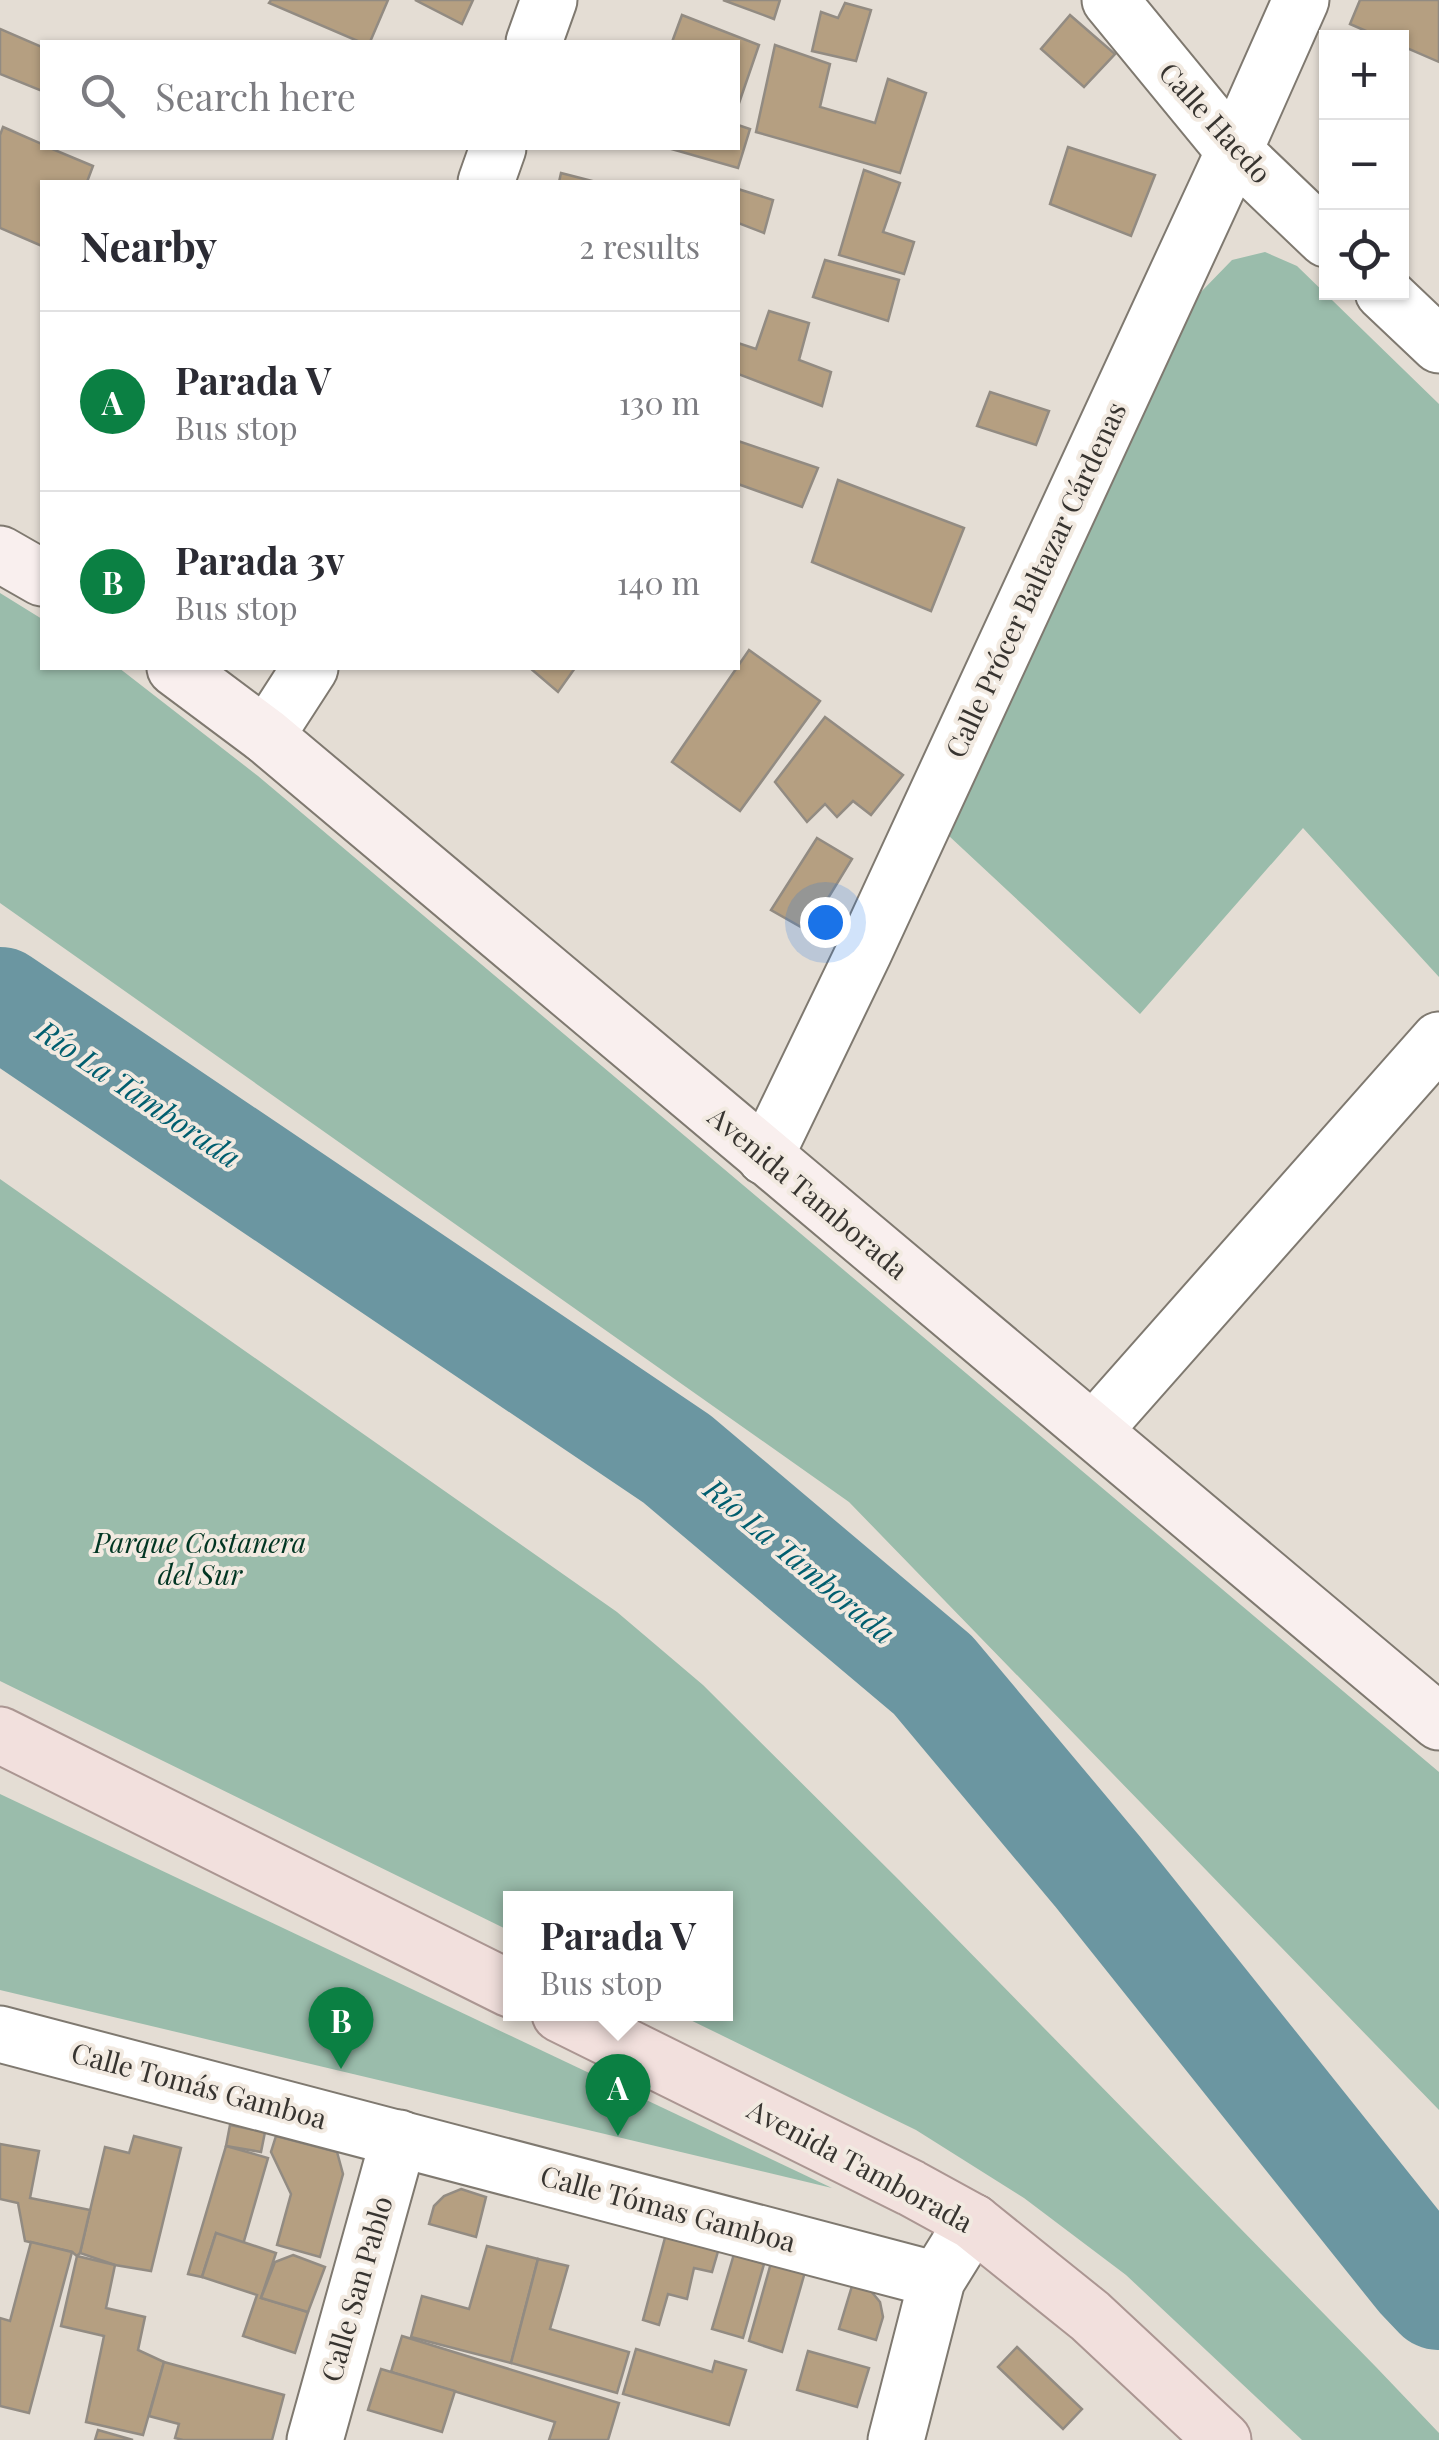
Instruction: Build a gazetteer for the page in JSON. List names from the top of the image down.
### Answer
{
  "streets": {
    "main road": ["Avenida Tamborada"],
    "street": [
      "Calle Haedo",
      "Calle Prócer Baltazar Cárdenas",
      "Calle Tomás Gamboa",
      "Calle Tómas Gamboa",
      "Calle San Pablo"
    ]
  },
  "crossings": [
    ["Calle Haedo", "Calle Prócer Baltazar Cárdenas"],
    ["Calle Prócer Baltazar Cárdenas", "Avenida Tamborada"],
    ["Calle Tomás Gamboa", "Calle Tómas Gamboa"],
    ["Calle Tomás Gamboa", "Calle San Pablo"],
    ["Calle Tómas Gamboa", "Calle San Pablo"]
  ],
  "water": ["Río La Tamborada"],
  "parks": ["Parque Costanera del Sur"],
  "page": {
    "map_buttons": ["+", "−"],
    "search": "Search here",
    "heading": ["Nearby", "2 results"],
    "list": [
      {
        "mark": "A",
        "name": "Parada V",
        "note": "Bus stop",
        "value": "130 m"
      },
      {
        "mark": "B",
        "name": "Parada 3v",
        "note": "Bus stop",
        "value": "140 m"
      }
    ],
    "popup": ["Parada V", "Bus stop"],
    "pins": ["B", "A"]
  }
}
